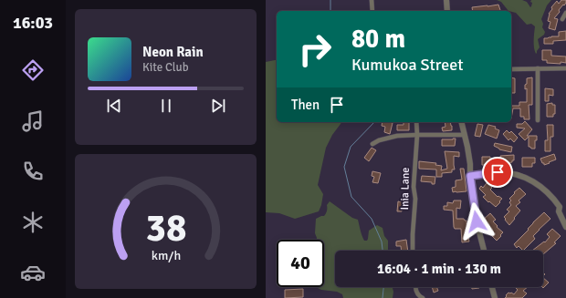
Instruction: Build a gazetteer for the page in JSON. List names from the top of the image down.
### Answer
{
  "streets": {
    "street": ["Inia Lane"]
  },
  "page": {
    "tabs": "16:03",
    "turn": ["80 m", "Kumukoa Street"],
    "song": ["Neon Rain", "Kite Club"],
    "then": "Then",
    "limit": "40",
    "trip": "16:04 · 1 min · 130 m",
    "gauge": ["38", "km/h"]
  }
}
